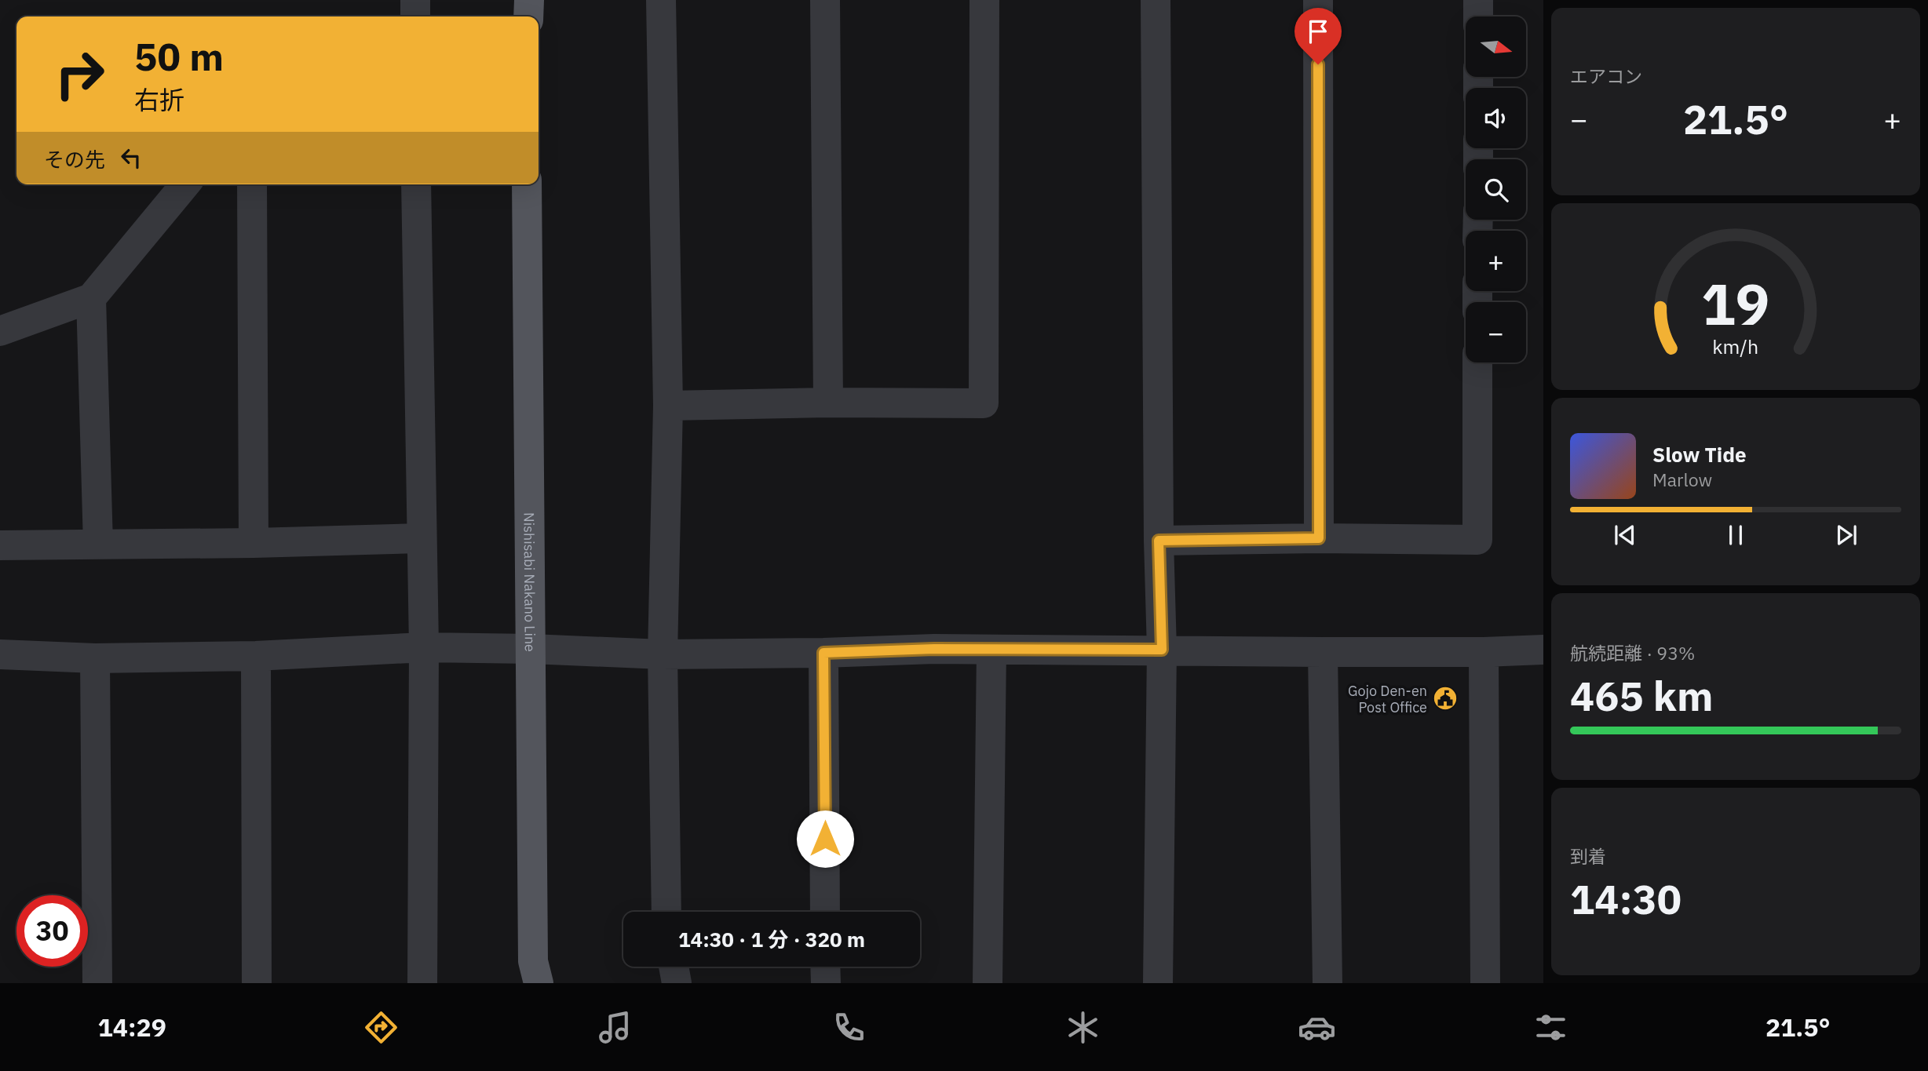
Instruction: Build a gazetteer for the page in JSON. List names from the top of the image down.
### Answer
{
  "streets": {
    "main road": ["Nishisabi Nakano Line"]
  },
  "places": {
    "public building": ["Gojo Den-en Post Office"]
  },
  "north": "right",
  "page": {
    "tile": [
      "エアコン",
      ["航続距離 · 93%", "465 km"],
      ["到着", "14:30"]
    ],
    "map_buttons": ["+", "−"],
    "turn": ["50 m", "右折"],
    "heat": ["−", "21.5°", "+"],
    "then": "その先",
    "song": ["Slow Tide", "Marlow"],
    "limit": "30",
    "trip": "14:30 · 1 分 · 320 m",
    "tabs": ["14:29", "21.5°"],
    "gauge": ["19", "km/h"]
  }
}
